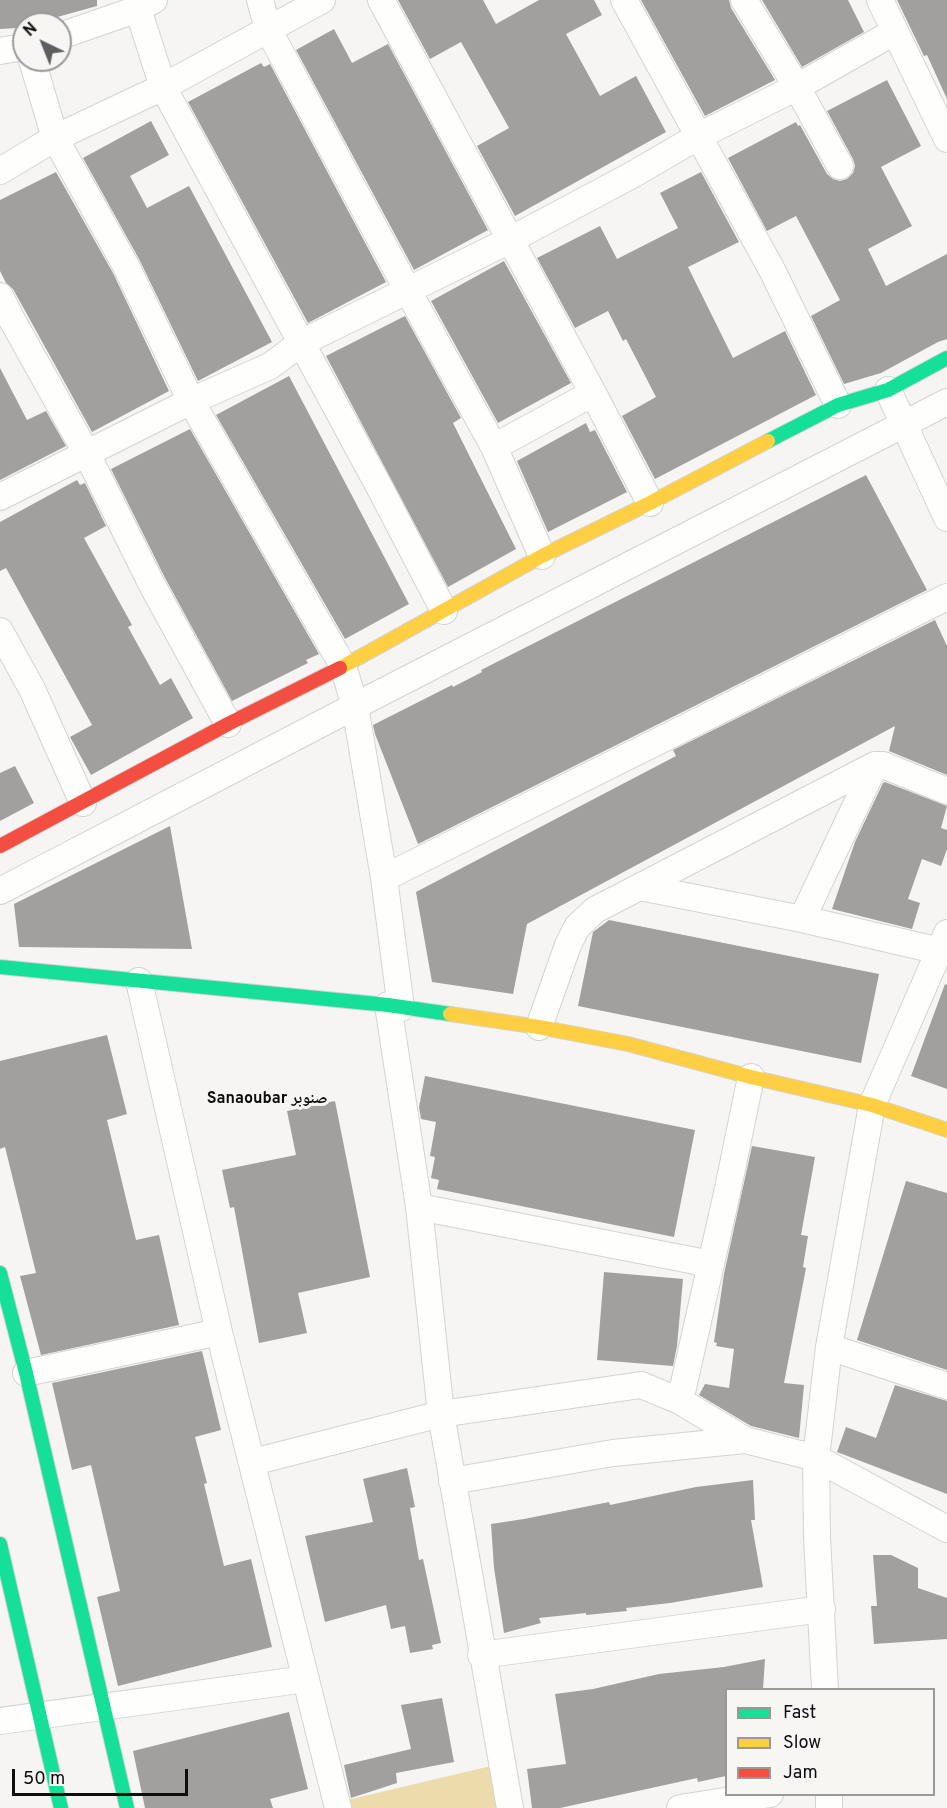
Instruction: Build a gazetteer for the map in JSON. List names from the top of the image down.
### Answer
{
  "districts": ["Sanaoubar صنوبر"],
  "legend": ["Fast", "Slow", "Jam"],
  "scale_bar": "50 m",
  "north": "top left"
}
